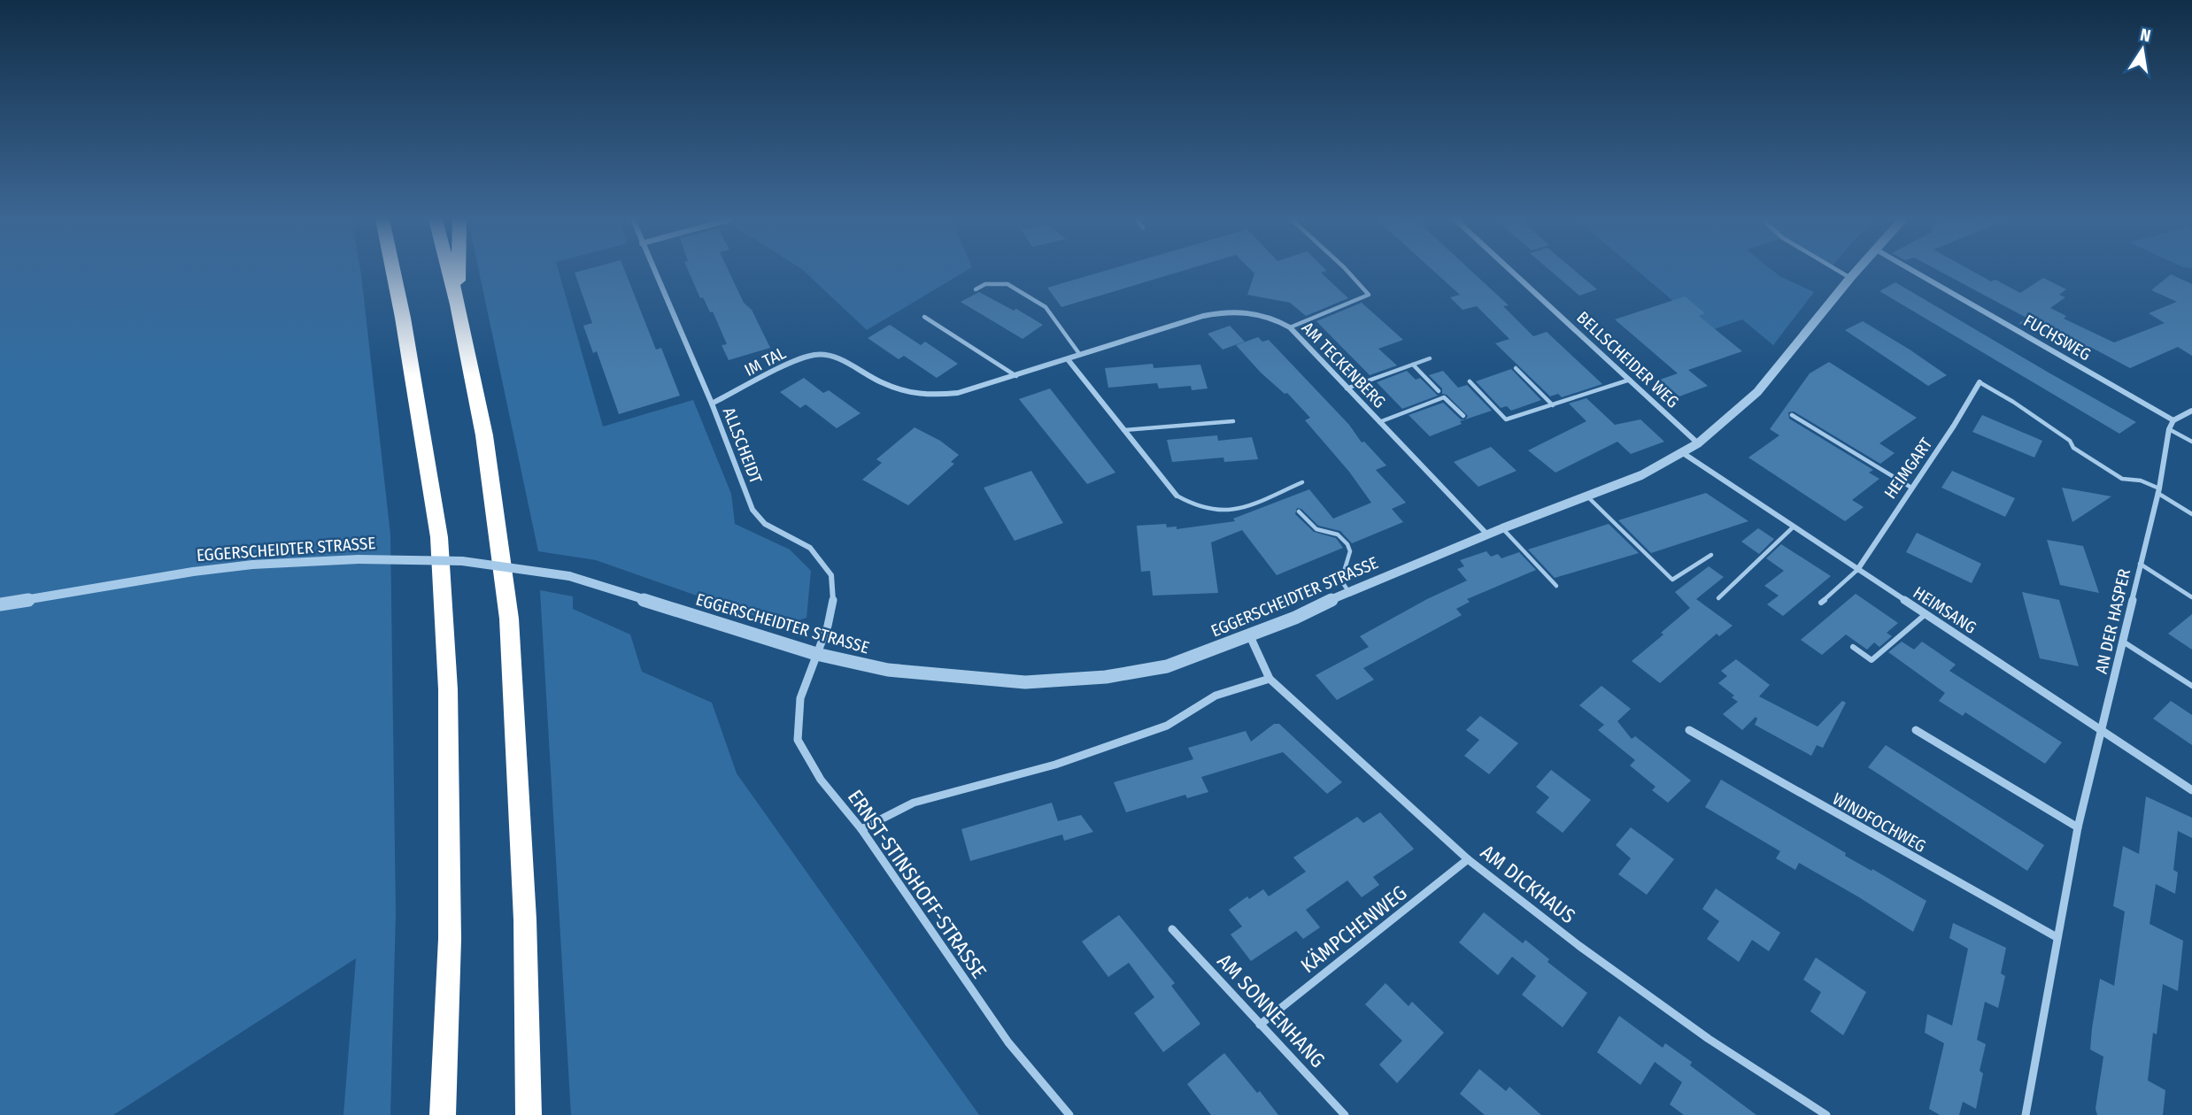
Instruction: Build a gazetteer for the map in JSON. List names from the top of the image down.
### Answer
{
  "streets": {
    "street": [
      "FUCHSWEG",
      "BELLSCHEIDER WEG",
      "IM TAL",
      "AM TECKENBERG",
      "ALLSCHEIDT",
      "HEIMGART",
      "EGGERSCHEIDTER STRASSE",
      "HEIMSANG",
      "AN DER HASPER",
      "WINDFOCHWEG",
      "ERNST-STINSHOFF-STRASSE",
      "AM DICKHAUS",
      "KÄMPCHENWEG",
      "AM SONNENHANG"
    ]
  },
  "crossings": [
    ["FUCHSWEG", "AN DER HASPER"],
    ["BELLSCHEIDER WEG", "EGGERSCHEIDTER STRASSE"],
    ["IM TAL", "AM TECKENBERG"],
    ["IM TAL", "ALLSCHEIDT"],
    ["AM TECKENBERG", "EGGERSCHEIDTER STRASSE"],
    ["ALLSCHEIDT", "EGGERSCHEIDTER STRASSE"],
    ["ALLSCHEIDT", "ERNST-STINSHOFF-STRASSE"],
    ["HEIMGART", "HEIMSANG"],
    ["EGGERSCHEIDTER STRASSE", "HEIMSANG"],
    ["EGGERSCHEIDTER STRASSE", "ERNST-STINSHOFF-STRASSE"],
    ["EGGERSCHEIDTER STRASSE", "AM DICKHAUS"],
    ["HEIMSANG", "AN DER HASPER"],
    ["AN DER HASPER", "WINDFOCHWEG"],
    ["AM DICKHAUS", "KÄMPCHENWEG"],
    ["KÄMPCHENWEG", "AM SONNENHANG"]
  ],
  "north": "top"
}
